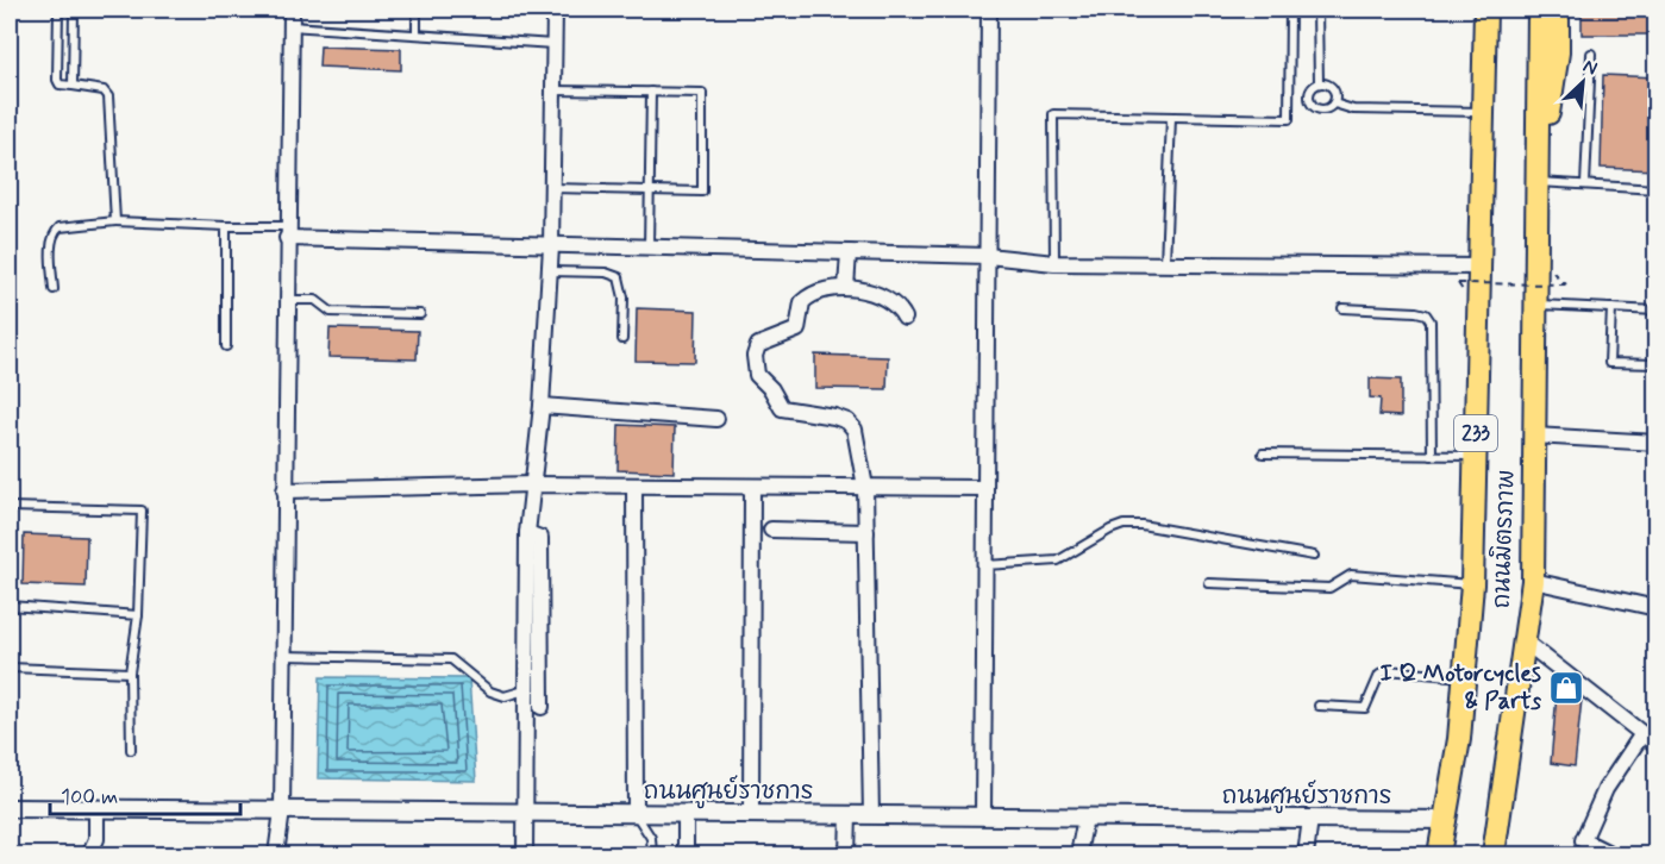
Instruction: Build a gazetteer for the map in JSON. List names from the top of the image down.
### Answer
{
  "streets": {
    "main road": ["233", "ถนนมิตรภาพ"],
    "street": ["ถนนศูนย์ราชการ"]
  },
  "crossings": [
    ["ถนนมิตรภาพ", "ถนนศูนย์ราชการ"]
  ],
  "places": {
    "shop": ["I Q Motorcycles & Parts"]
  },
  "scale_bar": "100 m",
  "north": "top right"
}
